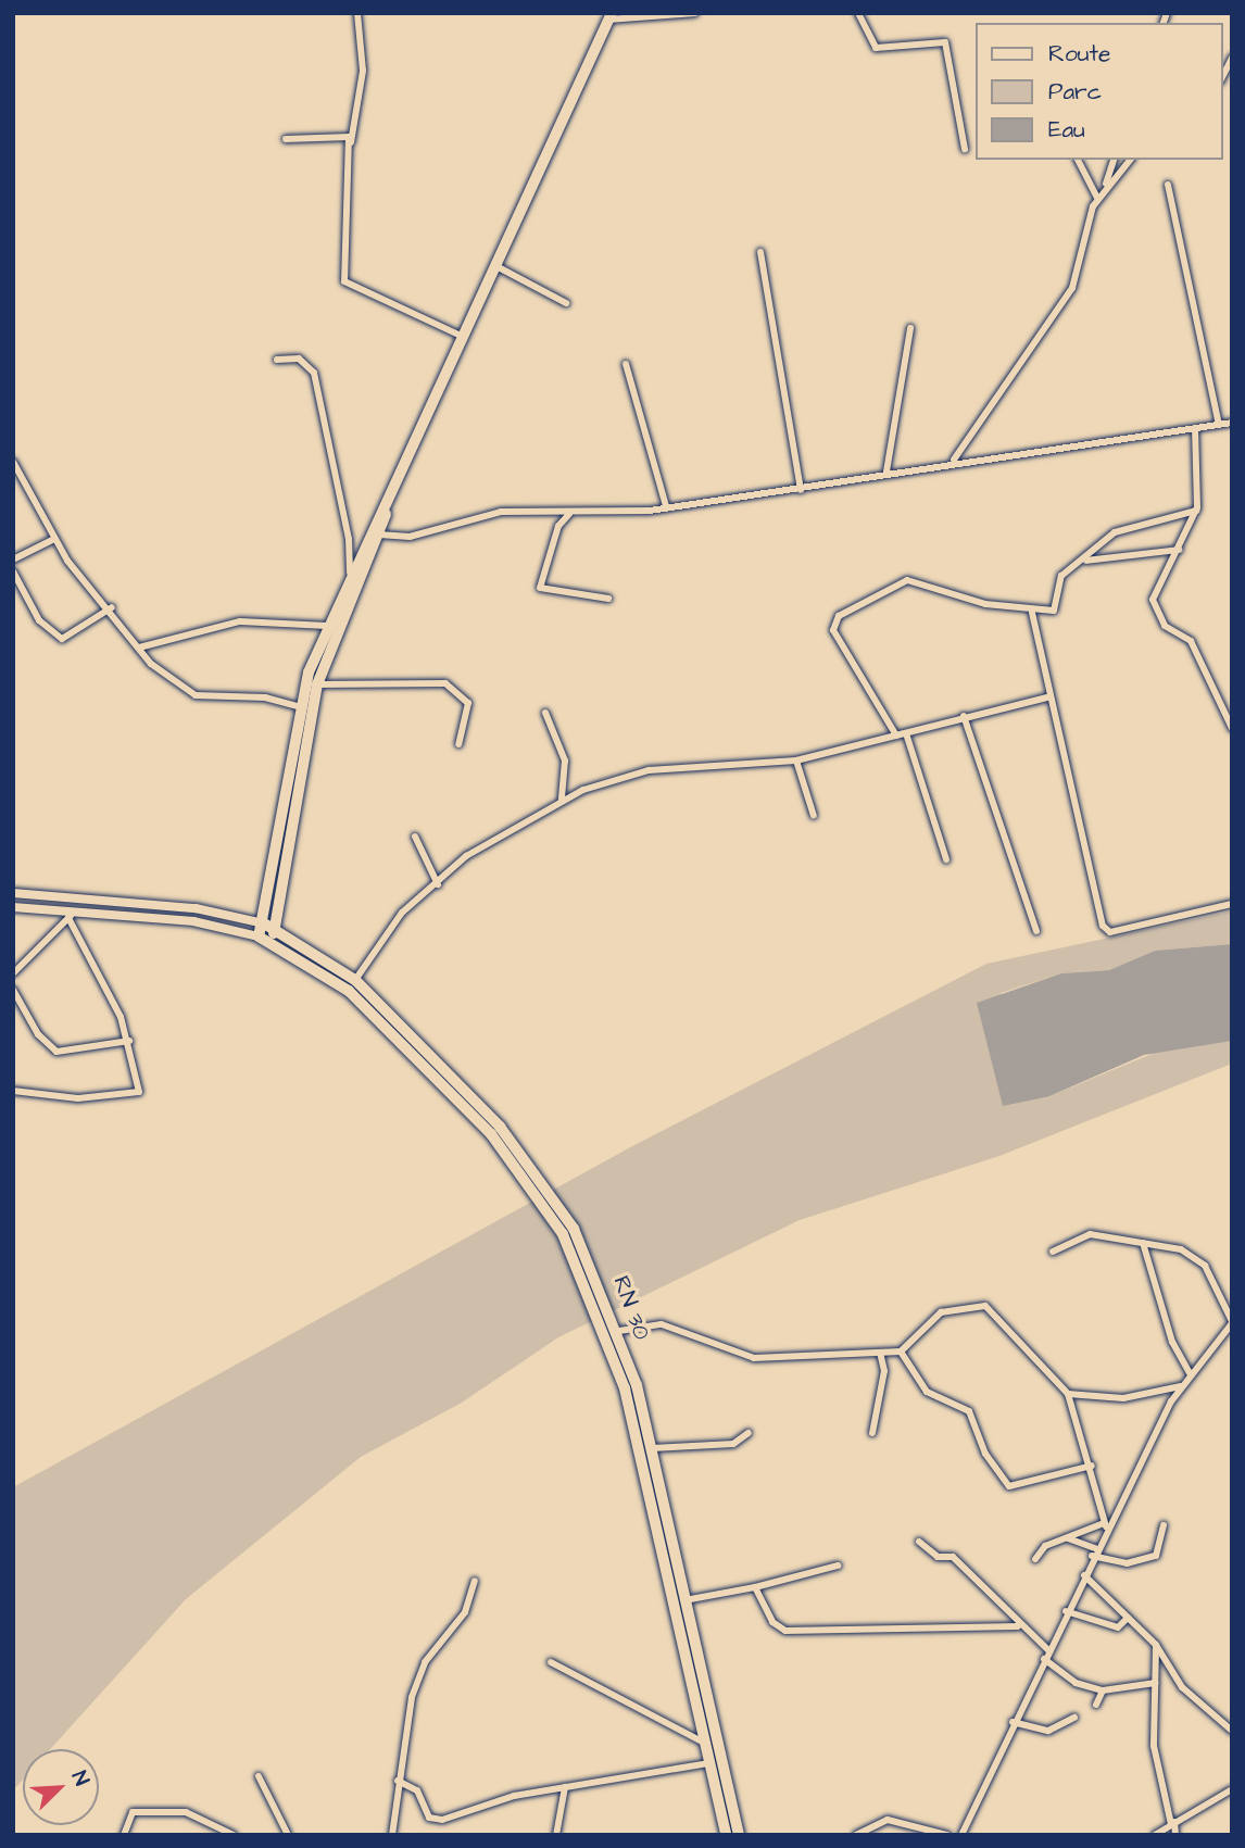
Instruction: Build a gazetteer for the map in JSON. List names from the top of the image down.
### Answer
{
  "streets": {
    "main road": ["RN 30"]
  },
  "legend": ["Route", "Parc", "Eau"],
  "north": "top right"
}
